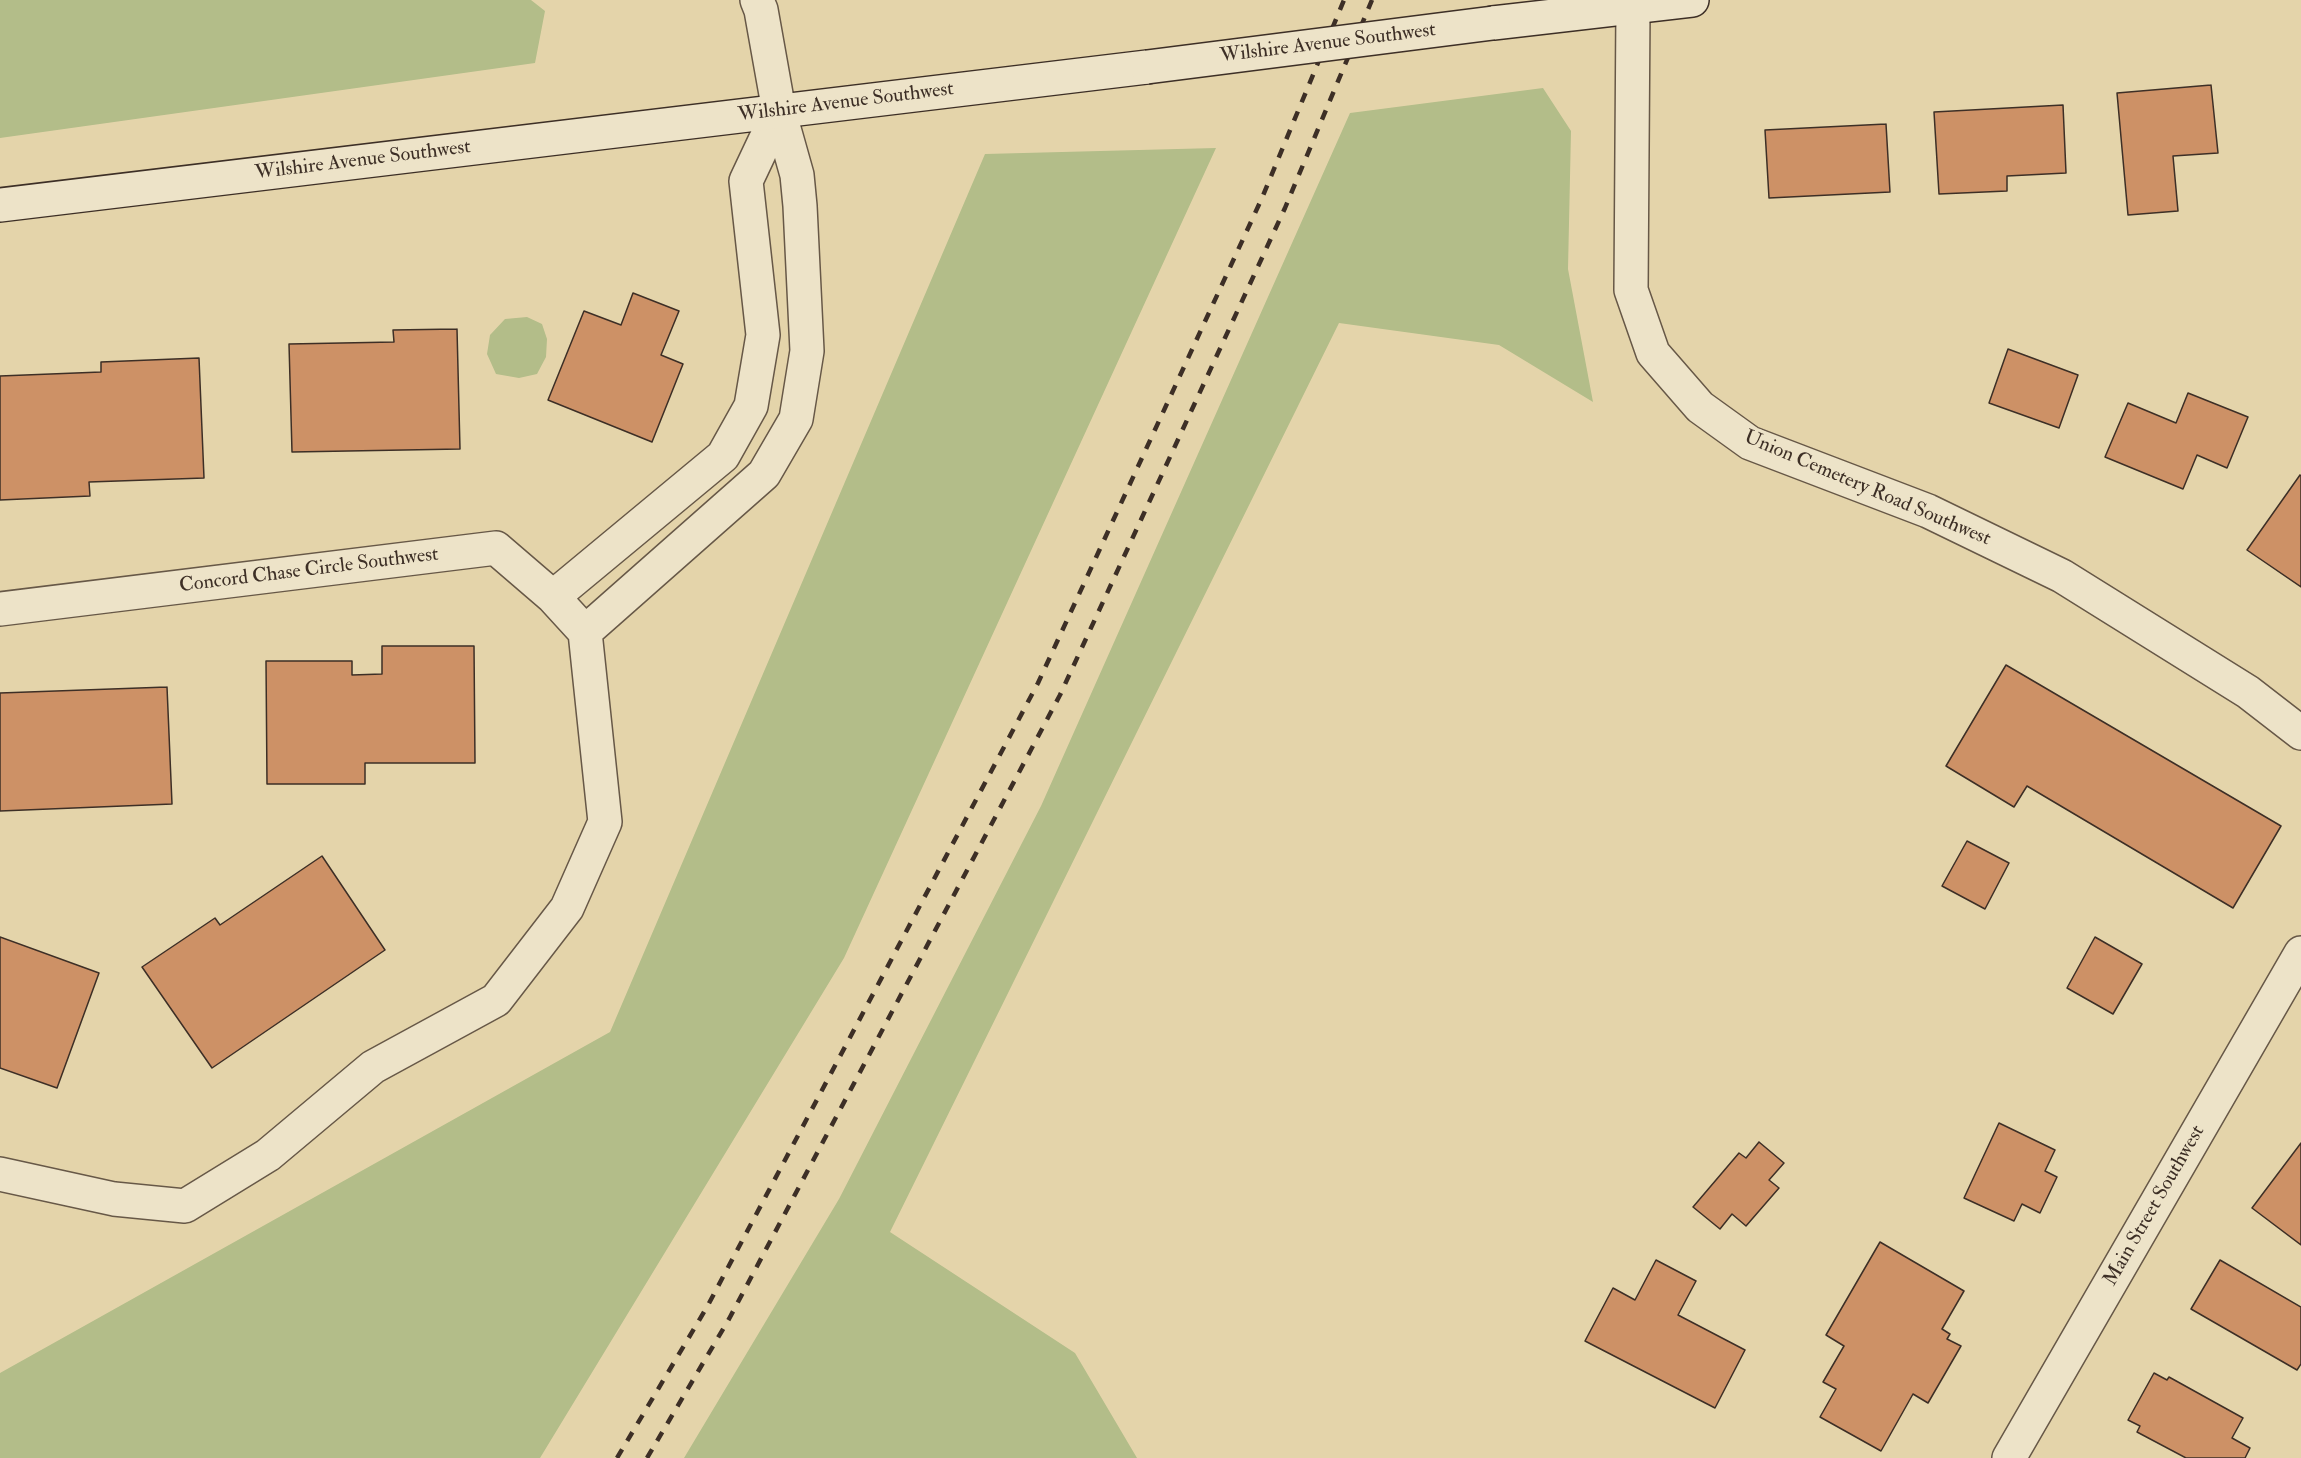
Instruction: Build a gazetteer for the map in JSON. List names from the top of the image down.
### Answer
{
  "streets": {
    "street": [
      "Wilshire Avenue Southwest",
      "Union Cemetery Road Southwest",
      "Concord Chase Circle Southwest",
      "Main Street Southwest"
    ]
  },
  "crossings": [
    ["Wilshire Avenue Southwest", "Union Cemetery Road Southwest"]
  ]
}
